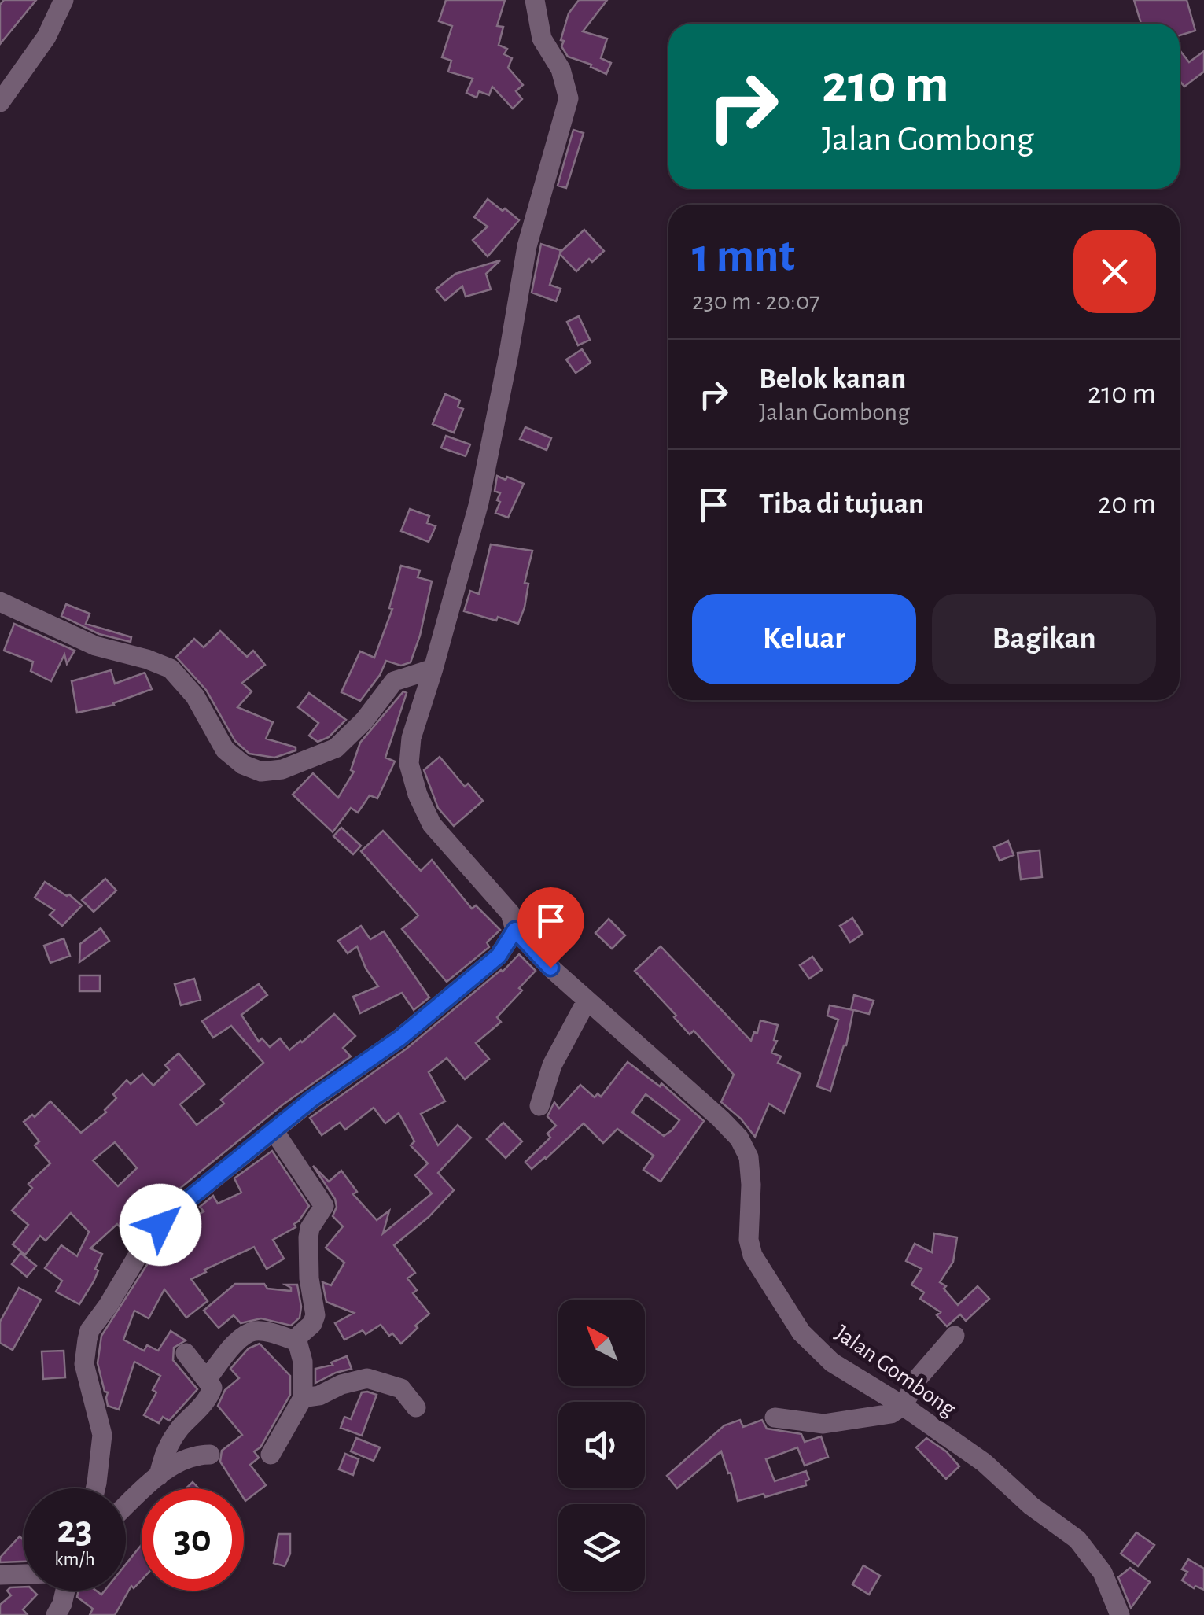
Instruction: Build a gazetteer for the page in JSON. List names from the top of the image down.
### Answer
{
  "streets": {
    "street": ["Jalan Gombong"]
  },
  "north": "top left",
  "page": {
    "turn": ["210 m", "Jalan Gombong"],
    "heading": ["1 mnt", "230 m · 20:07"],
    "list": [
      {
        "name": "Belok kanan",
        "note": "Jalan Gombong",
        "value": "210 m"
      },
      {
        "name": "Tiba di tujuan",
        "value": "20 m"
      }
    ],
    "buttons": ["Keluar", "Bagikan"],
    "speed": "23 km/h",
    "limit": "30"
  }
}
